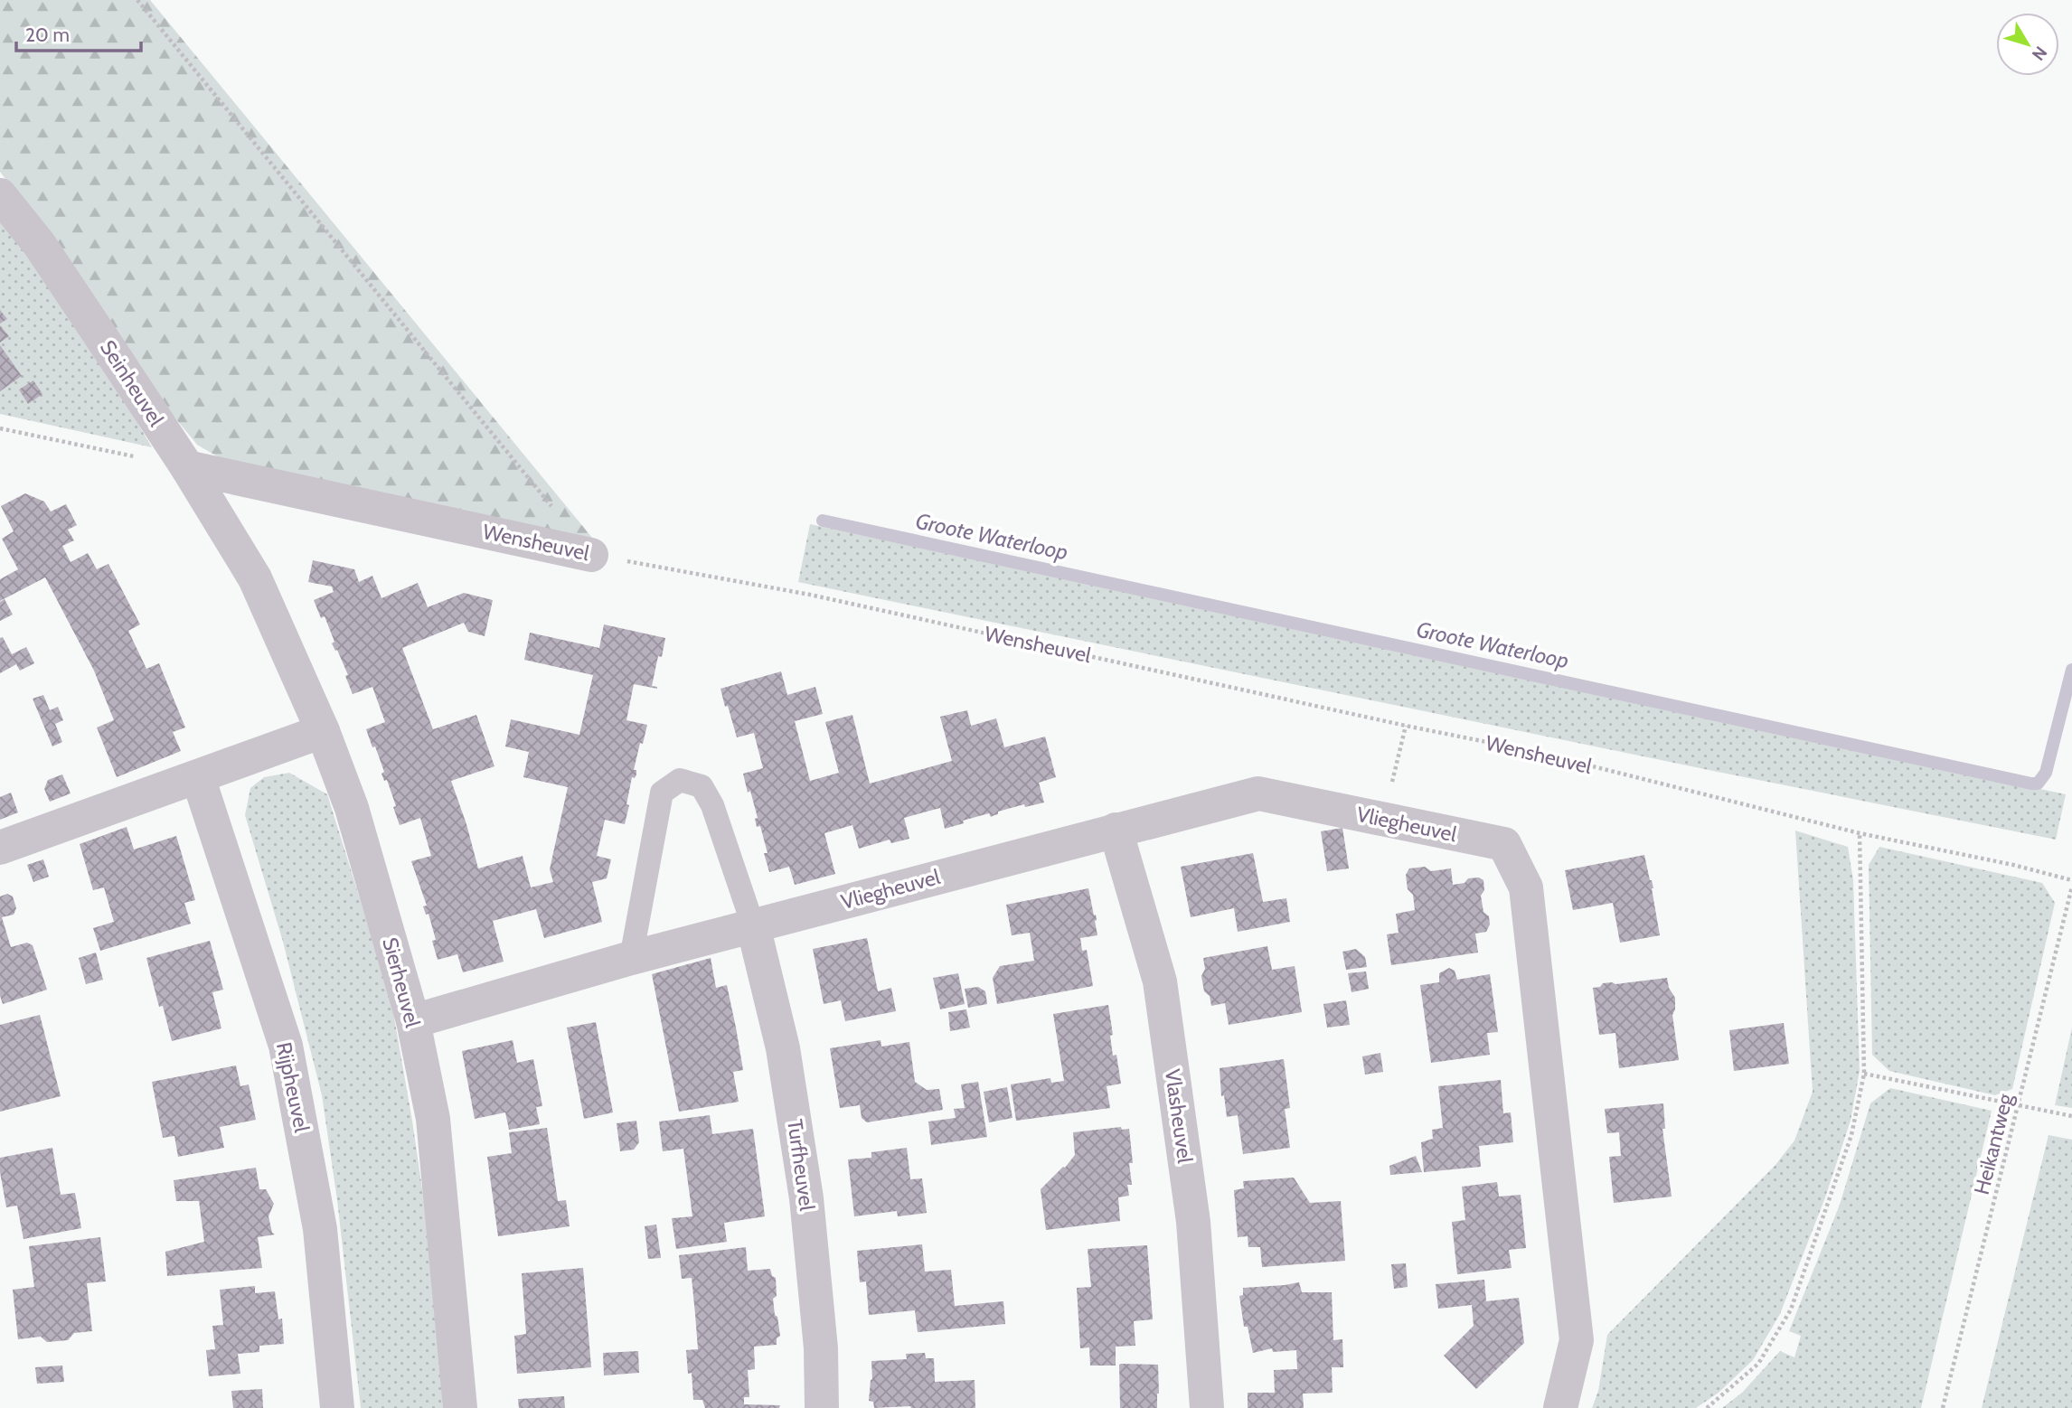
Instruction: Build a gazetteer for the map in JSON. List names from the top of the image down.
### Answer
{
  "streets": {
    "street": [
      "Seinheuvel",
      "Wensheuvel",
      "Vliegheuvel",
      "Sierheuvel",
      "Rijpheuvel",
      "Vlasheuvel",
      "Turfheuvel"
    ],
    "path": ["Heikantweg"]
  },
  "crossings": [
    ["Seinheuvel", "Wensheuvel"],
    ["Seinheuvel", "Sierheuvel"],
    ["Vliegheuvel", "Sierheuvel"],
    ["Vliegheuvel", "Vlasheuvel"],
    ["Vliegheuvel", "Turfheuvel"]
  ],
  "water": ["Groote Waterloop"],
  "scale_bar": "20 m",
  "north": "bottom right"
}
